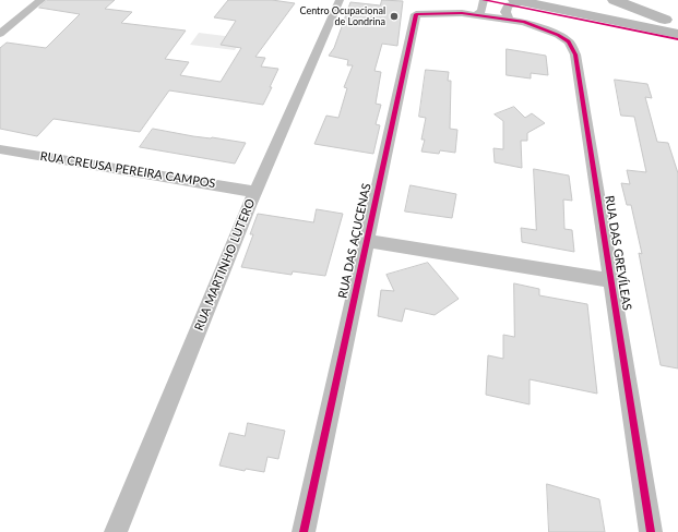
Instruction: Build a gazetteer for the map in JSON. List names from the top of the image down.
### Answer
{
  "streets": {
    "street": [
      "RUA CREUSA PEREIRA CAMPOS",
      "RUA DAS AÇUCENAS",
      "RUA DAS GREVÍLEAS",
      "RUA MARTINHO LUTERO"
    ]
  },
  "crossings": [
    ["RUA CREUSA PEREIRA CAMPOS", "RUA MARTINHO LUTERO"],
    ["RUA DAS AÇUCENAS", "RUA DAS GREVÍLEAS"]
  ],
  "places": ["Centro Ocupacional de Londrina"]
}
